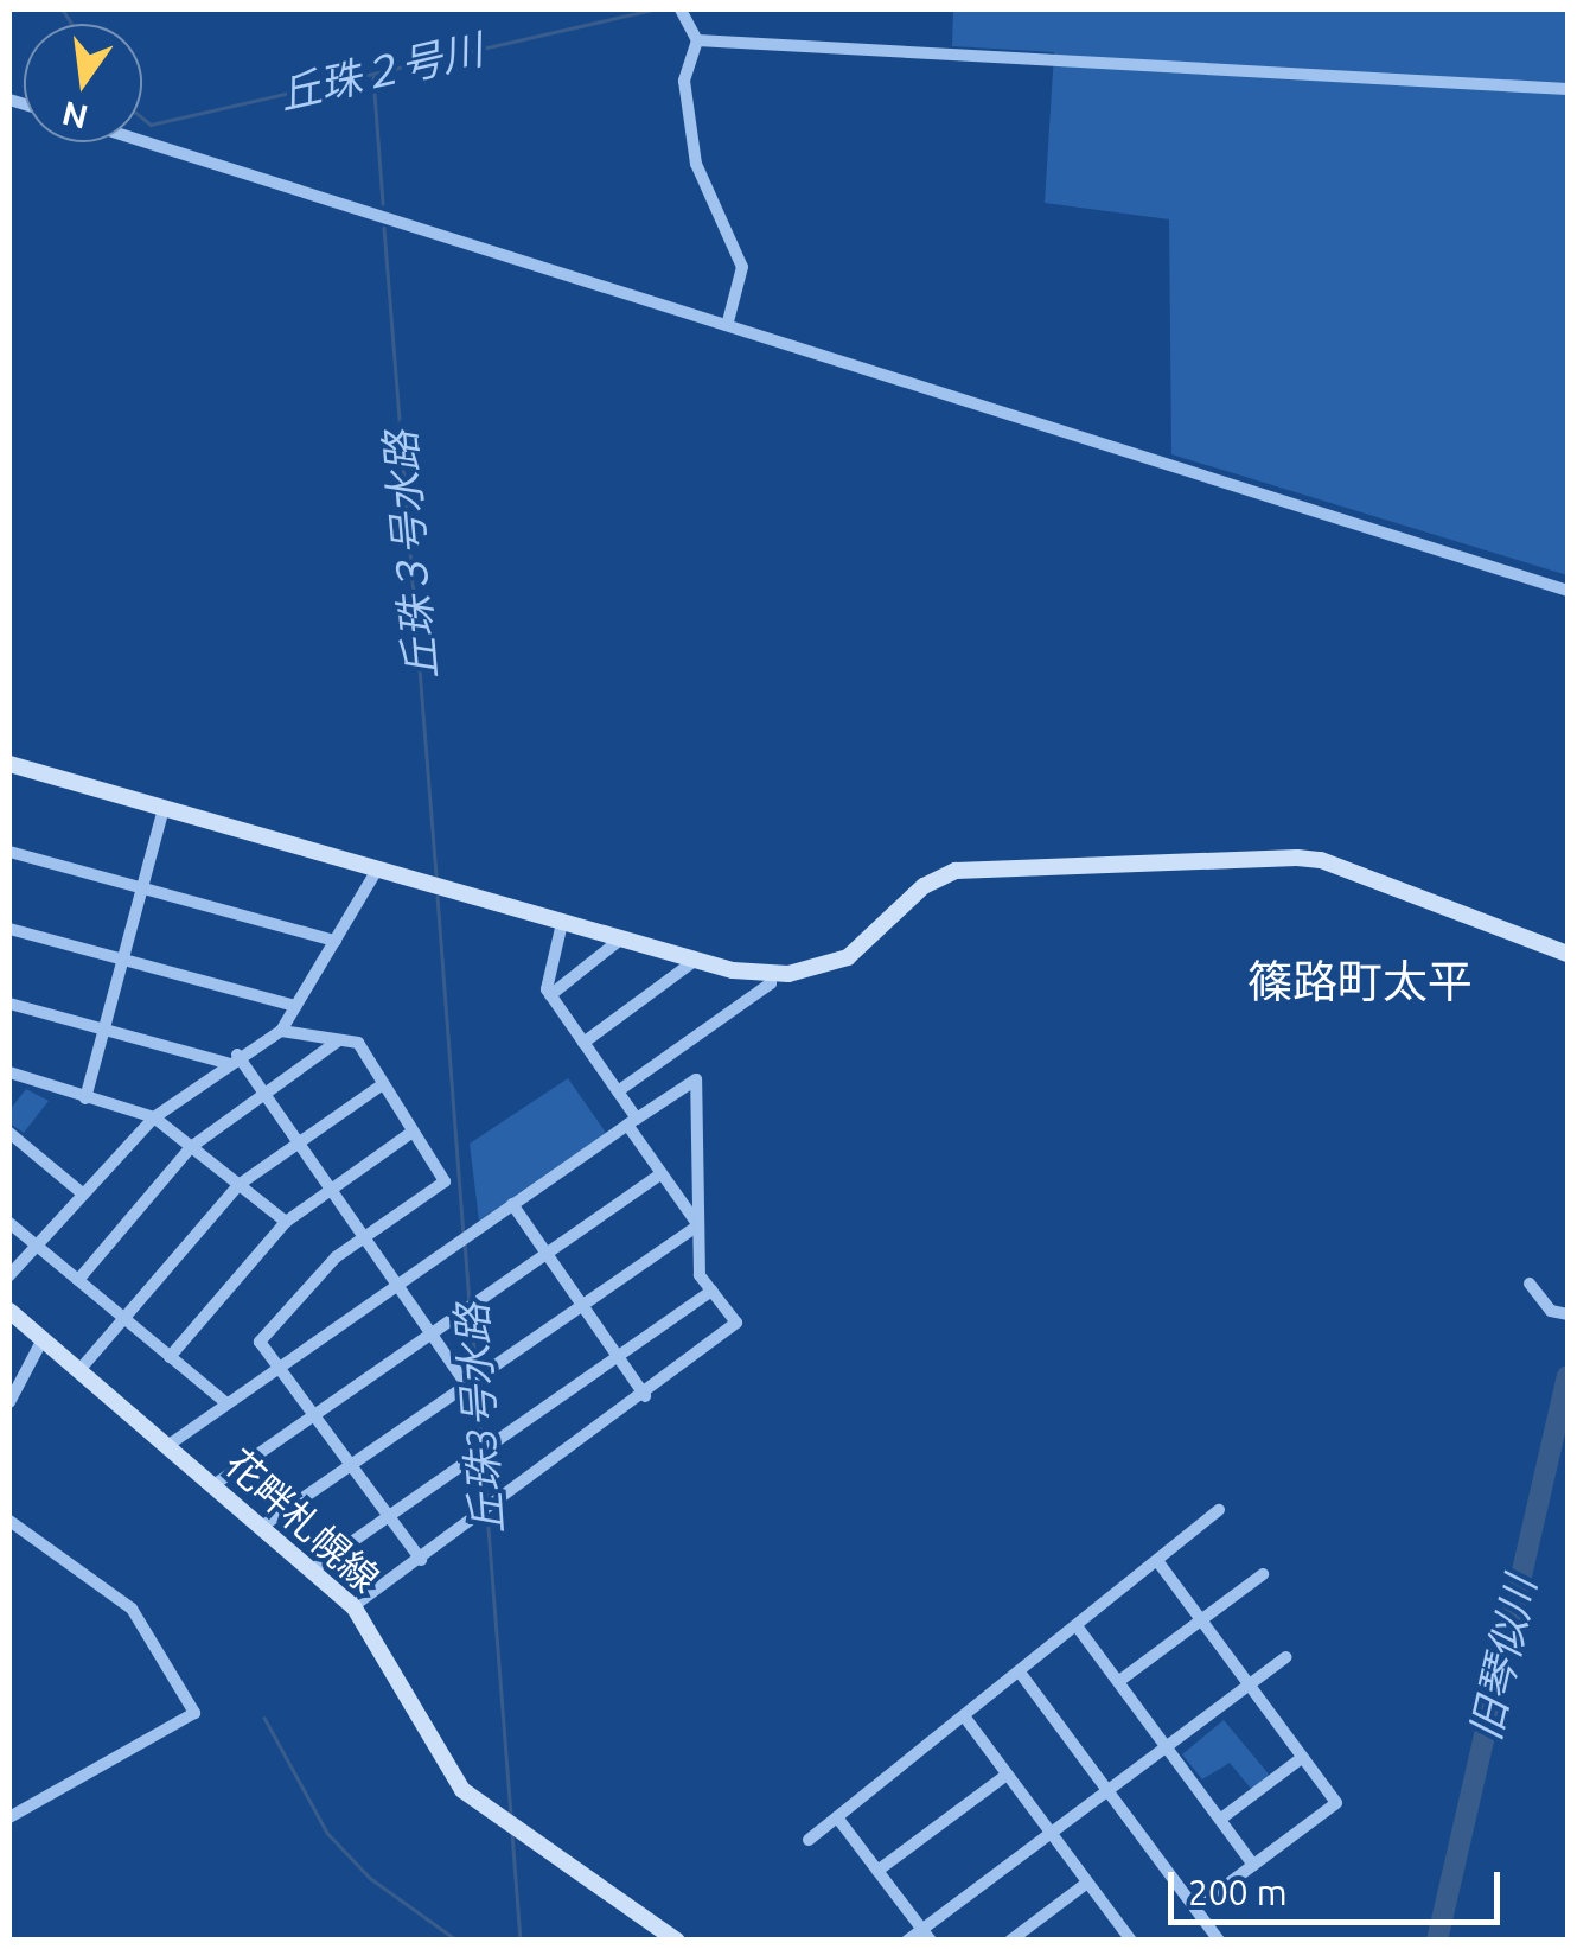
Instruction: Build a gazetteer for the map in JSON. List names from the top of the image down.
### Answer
{
  "streets": {
    "street": ["花畔札幌線"]
  },
  "districts": ["篠路町太平"],
  "water": [
    "丘珠２号川",
    "丘珠３号水路",
    "丘珠3号水路",
    "旧琴似川"
  ],
  "scale_bar": "200 m",
  "north": "bottom"
}
